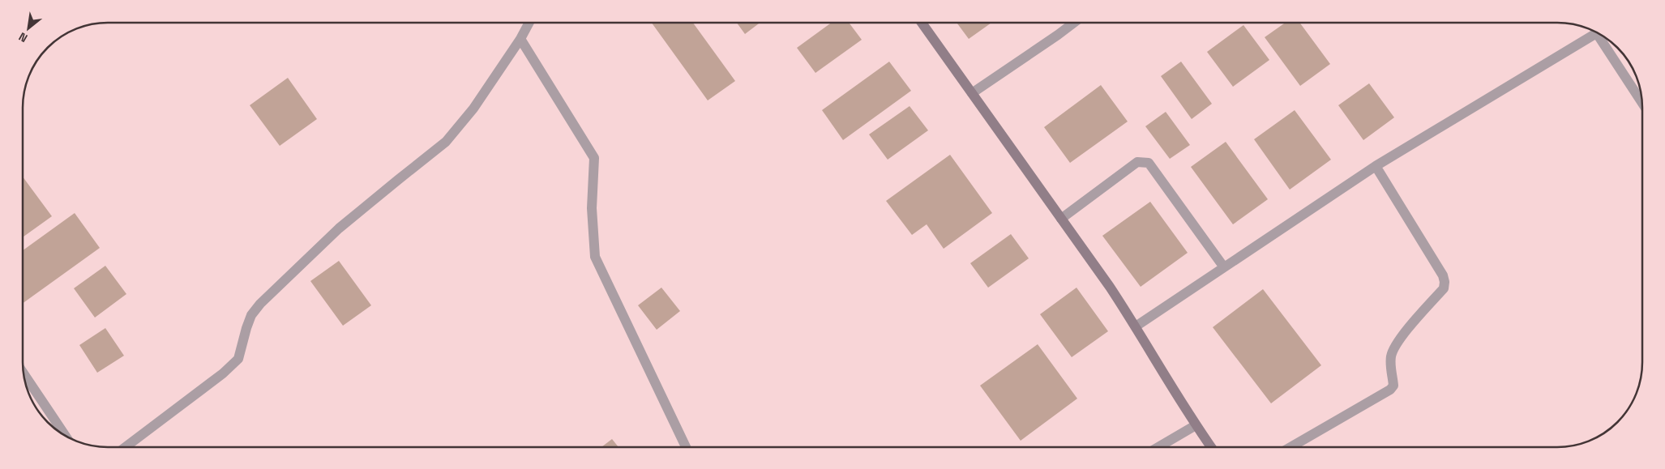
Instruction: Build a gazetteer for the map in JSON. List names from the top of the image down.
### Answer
{
  "north": "bottom left"
}
